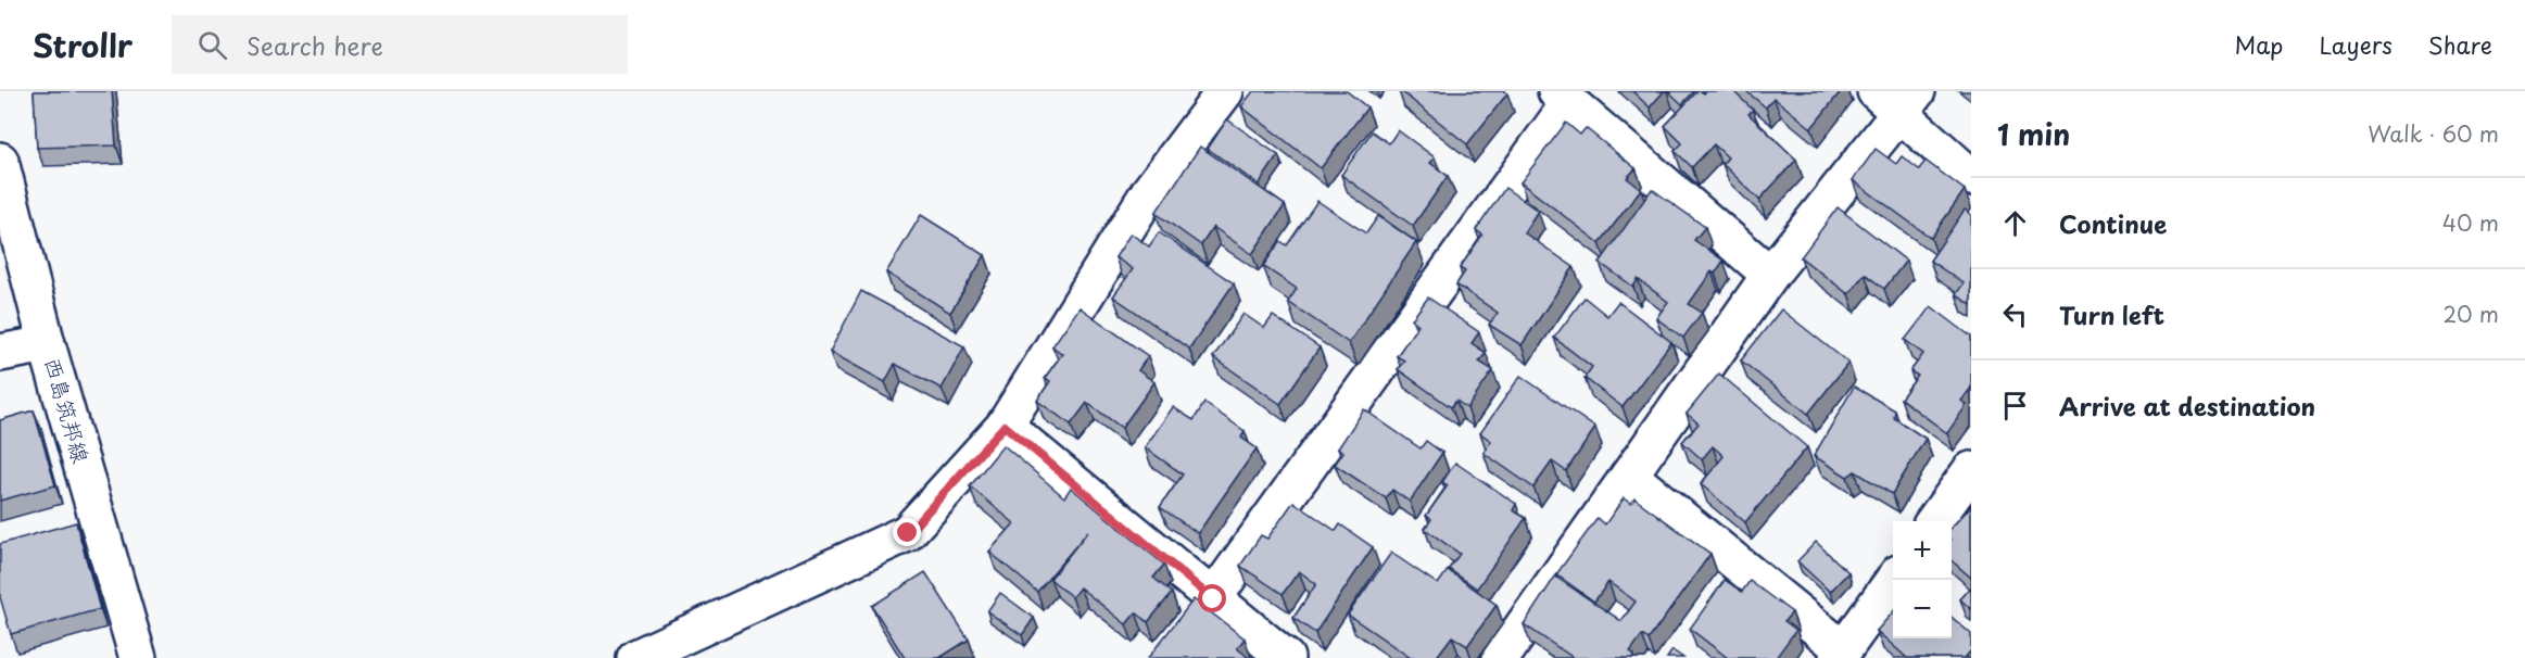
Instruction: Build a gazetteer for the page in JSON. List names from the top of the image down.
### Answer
{
  "streets": {
    "street": ["西島筑邦線"]
  },
  "page": {
    "header": "Strollr",
    "search": "Search here",
    "nav": ["Map", "Layers", "Share"],
    "heading": ["1 min", "Walk · 60 m"],
    "list": [
      ["Continue", "40 m"],
      ["Turn left", "20 m"],
      "Arrive at destination"
    ],
    "map_buttons": ["+", "−"]
  }
}
